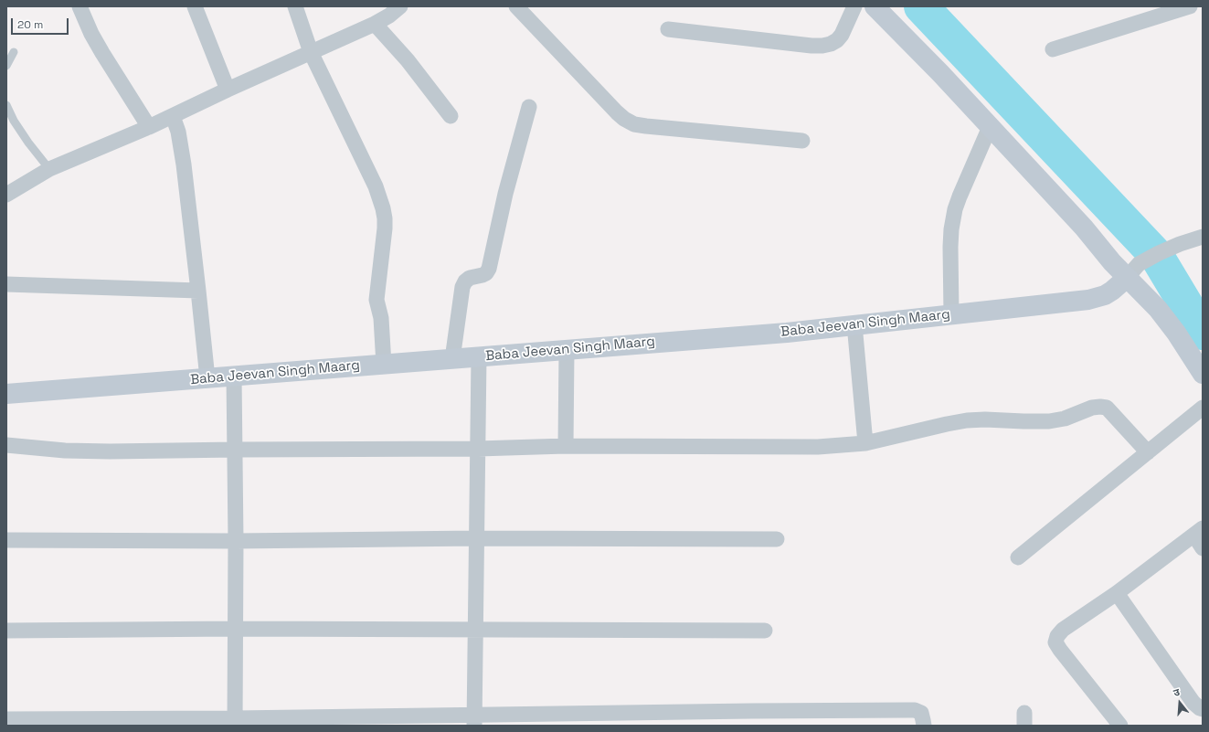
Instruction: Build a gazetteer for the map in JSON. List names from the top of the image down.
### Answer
{
  "streets": {
    "street": ["Baba Jeevan Singh Maarg"]
  },
  "scale_bar": "20 m",
  "north": "top"
}
